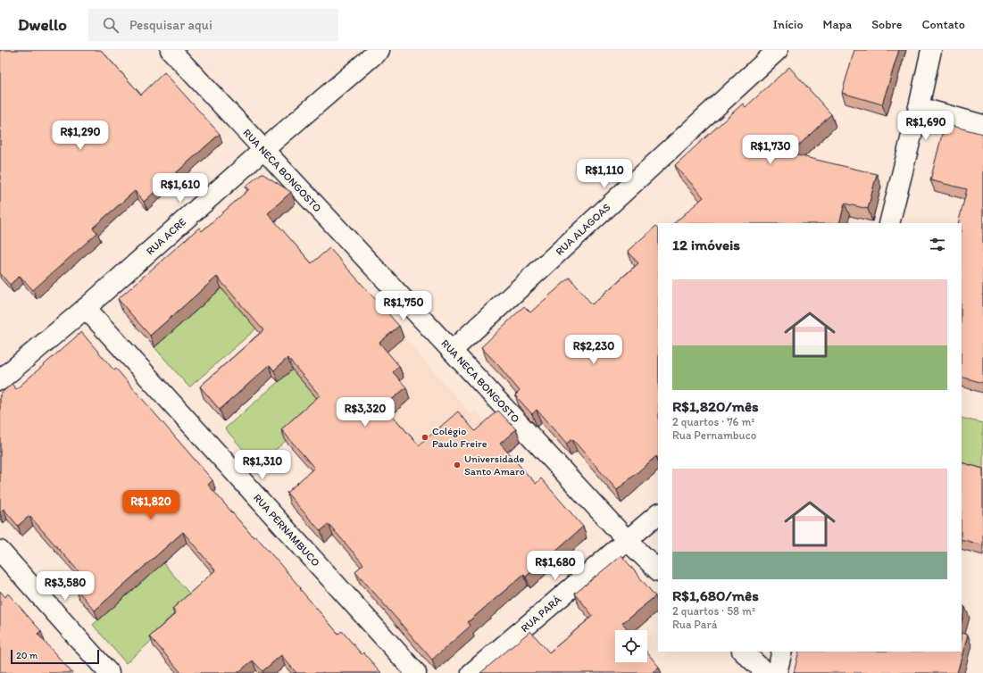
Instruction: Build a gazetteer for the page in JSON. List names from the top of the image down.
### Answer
{
  "streets": {
    "street": [
      "RUA NECA BONGOSTO",
      "RUA ALAGOAS",
      "RUA ACRE",
      "RUA PERNAMBUCO",
      "RUA PARÁ"
    ]
  },
  "crossings": [
    ["RUA NECA BONGOSTO", "RUA ALAGOAS"],
    ["RUA NECA BONGOSTO", "RUA ACRE"],
    ["RUA NECA BONGOSTO", "RUA PARÁ"],
    ["RUA ACRE", "RUA PERNAMBUCO"]
  ],
  "places": ["Colégio Paulo Freire", "Universidade Santo Amaro"],
  "scale_bar": "20 m",
  "page": {
    "header": "Dwello",
    "search": "Pesquisar aqui",
    "nav": [
      "Início",
      "Mapa",
      "Sobre",
      "Contato"
    ],
    "price": [
      "R$1,690",
      "R$1,290",
      "R$1,730",
      "R$1,110",
      "R$1,610",
      "R$1,750",
      "R$2,230",
      "R$3,320",
      "R$1,310",
      "R$1,820",
      "R$1,680",
      "R$3,580"
    ],
    "heading": "12 imóveis",
    "list": [
      {
        "name": "R$1,820/mês",
        "note": "2 quartos · 76 m² · Rua Pernambuco"
      },
      {
        "name": "R$1,680/mês",
        "note": "2 quartos · 58 m² · Rua Pará"
      }
    ],
    "scale": "20 m"
  }
}
